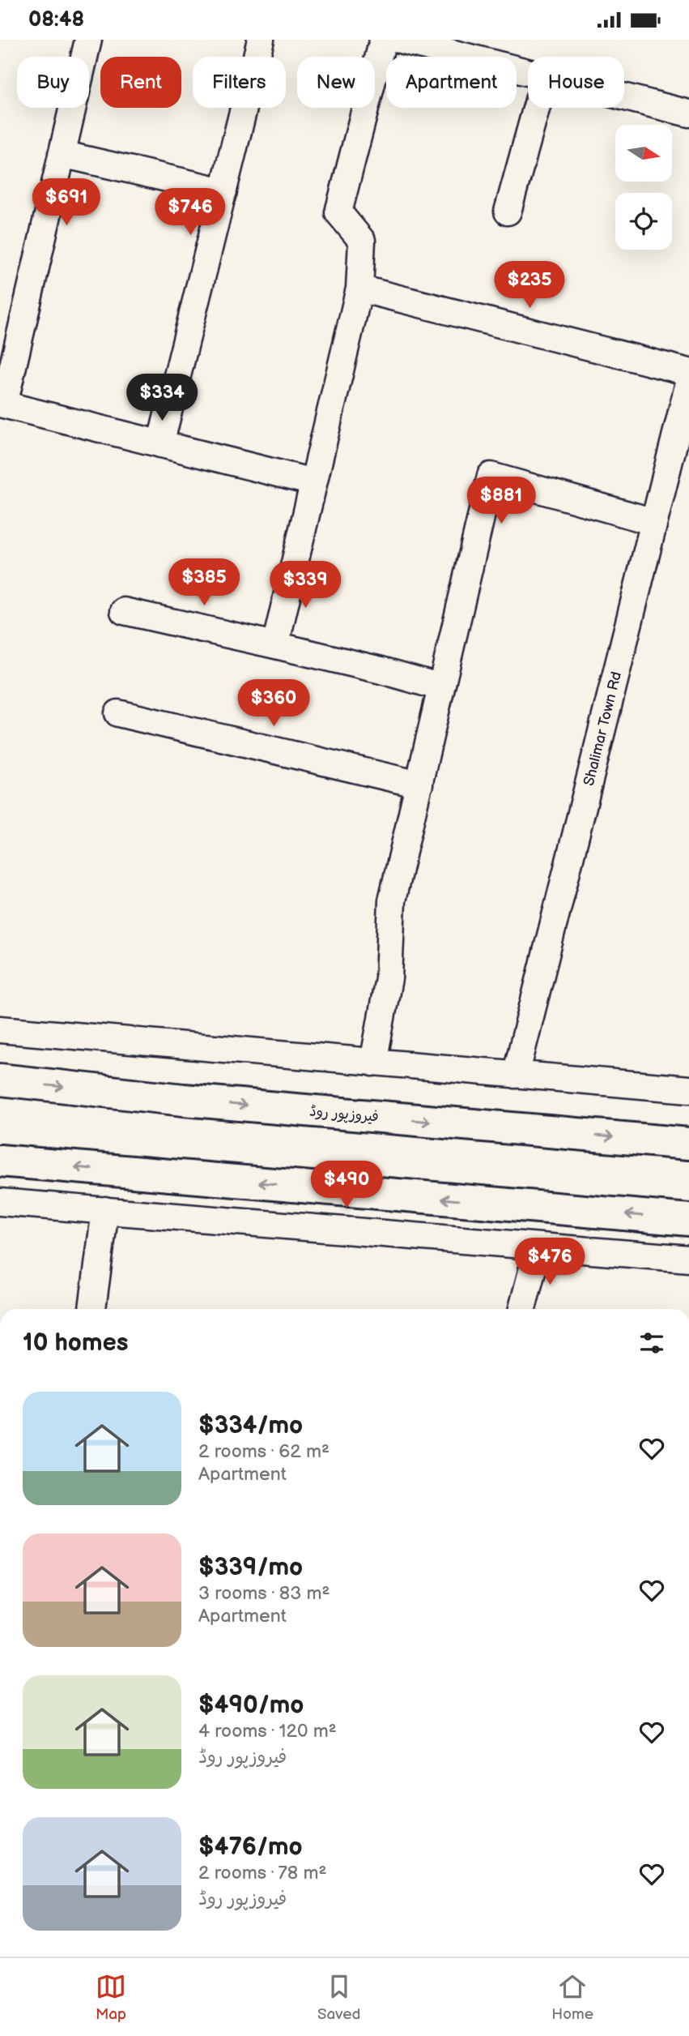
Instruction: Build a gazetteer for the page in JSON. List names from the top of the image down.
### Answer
{
  "streets": {
    "highway": ["فیروزپور روڈ"],
    "street": ["Shalimar Town Rd"]
  },
  "north": "right",
  "page": {
    "status": "08:48",
    "chip": [
      "Buy",
      "Rent",
      "Filters",
      "New",
      "Apartment",
      "House"
    ],
    "price": [
      "$691",
      "$746",
      "$235",
      "$334",
      "$881",
      "$385",
      "$339",
      "$360",
      "$490",
      "$476"
    ],
    "heading": "10 homes",
    "list": [
      {
        "name": "$334/mo",
        "note": "2 rooms · 62 m² · Apartment"
      },
      {
        "name": "$339/mo",
        "note": "3 rooms · 83 m² · Apartment"
      },
      {
        "name": "$490/mo",
        "note": "4 rooms · 120 m² · فیروزپور روڈ"
      },
      {
        "name": "$476/mo",
        "note": "2 rooms · 78 m² · فیروزپور روڈ"
      }
    ],
    "tabs": ["Map", "Saved", "Home"]
  }
}
